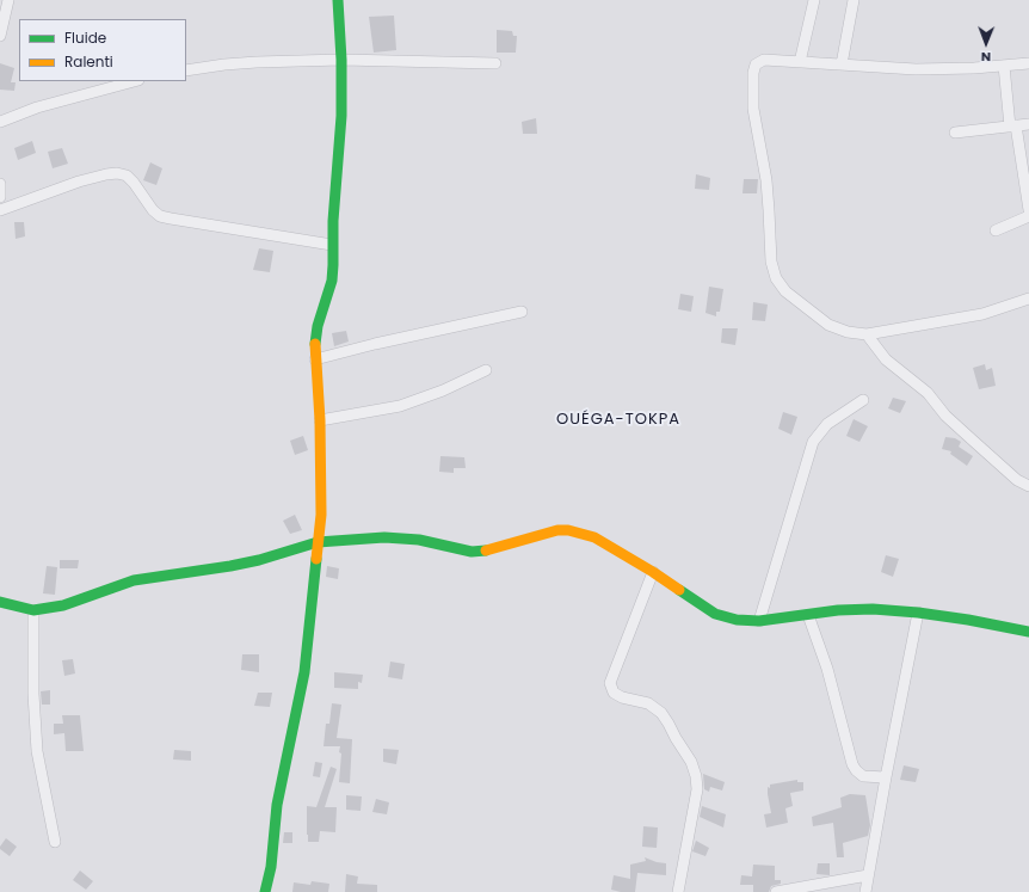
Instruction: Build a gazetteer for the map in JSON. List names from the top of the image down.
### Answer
{
  "districts": ["OUÉGA-TOKPA"],
  "legend": ["Fluide", "Ralenti"],
  "north": "bottom"
}
